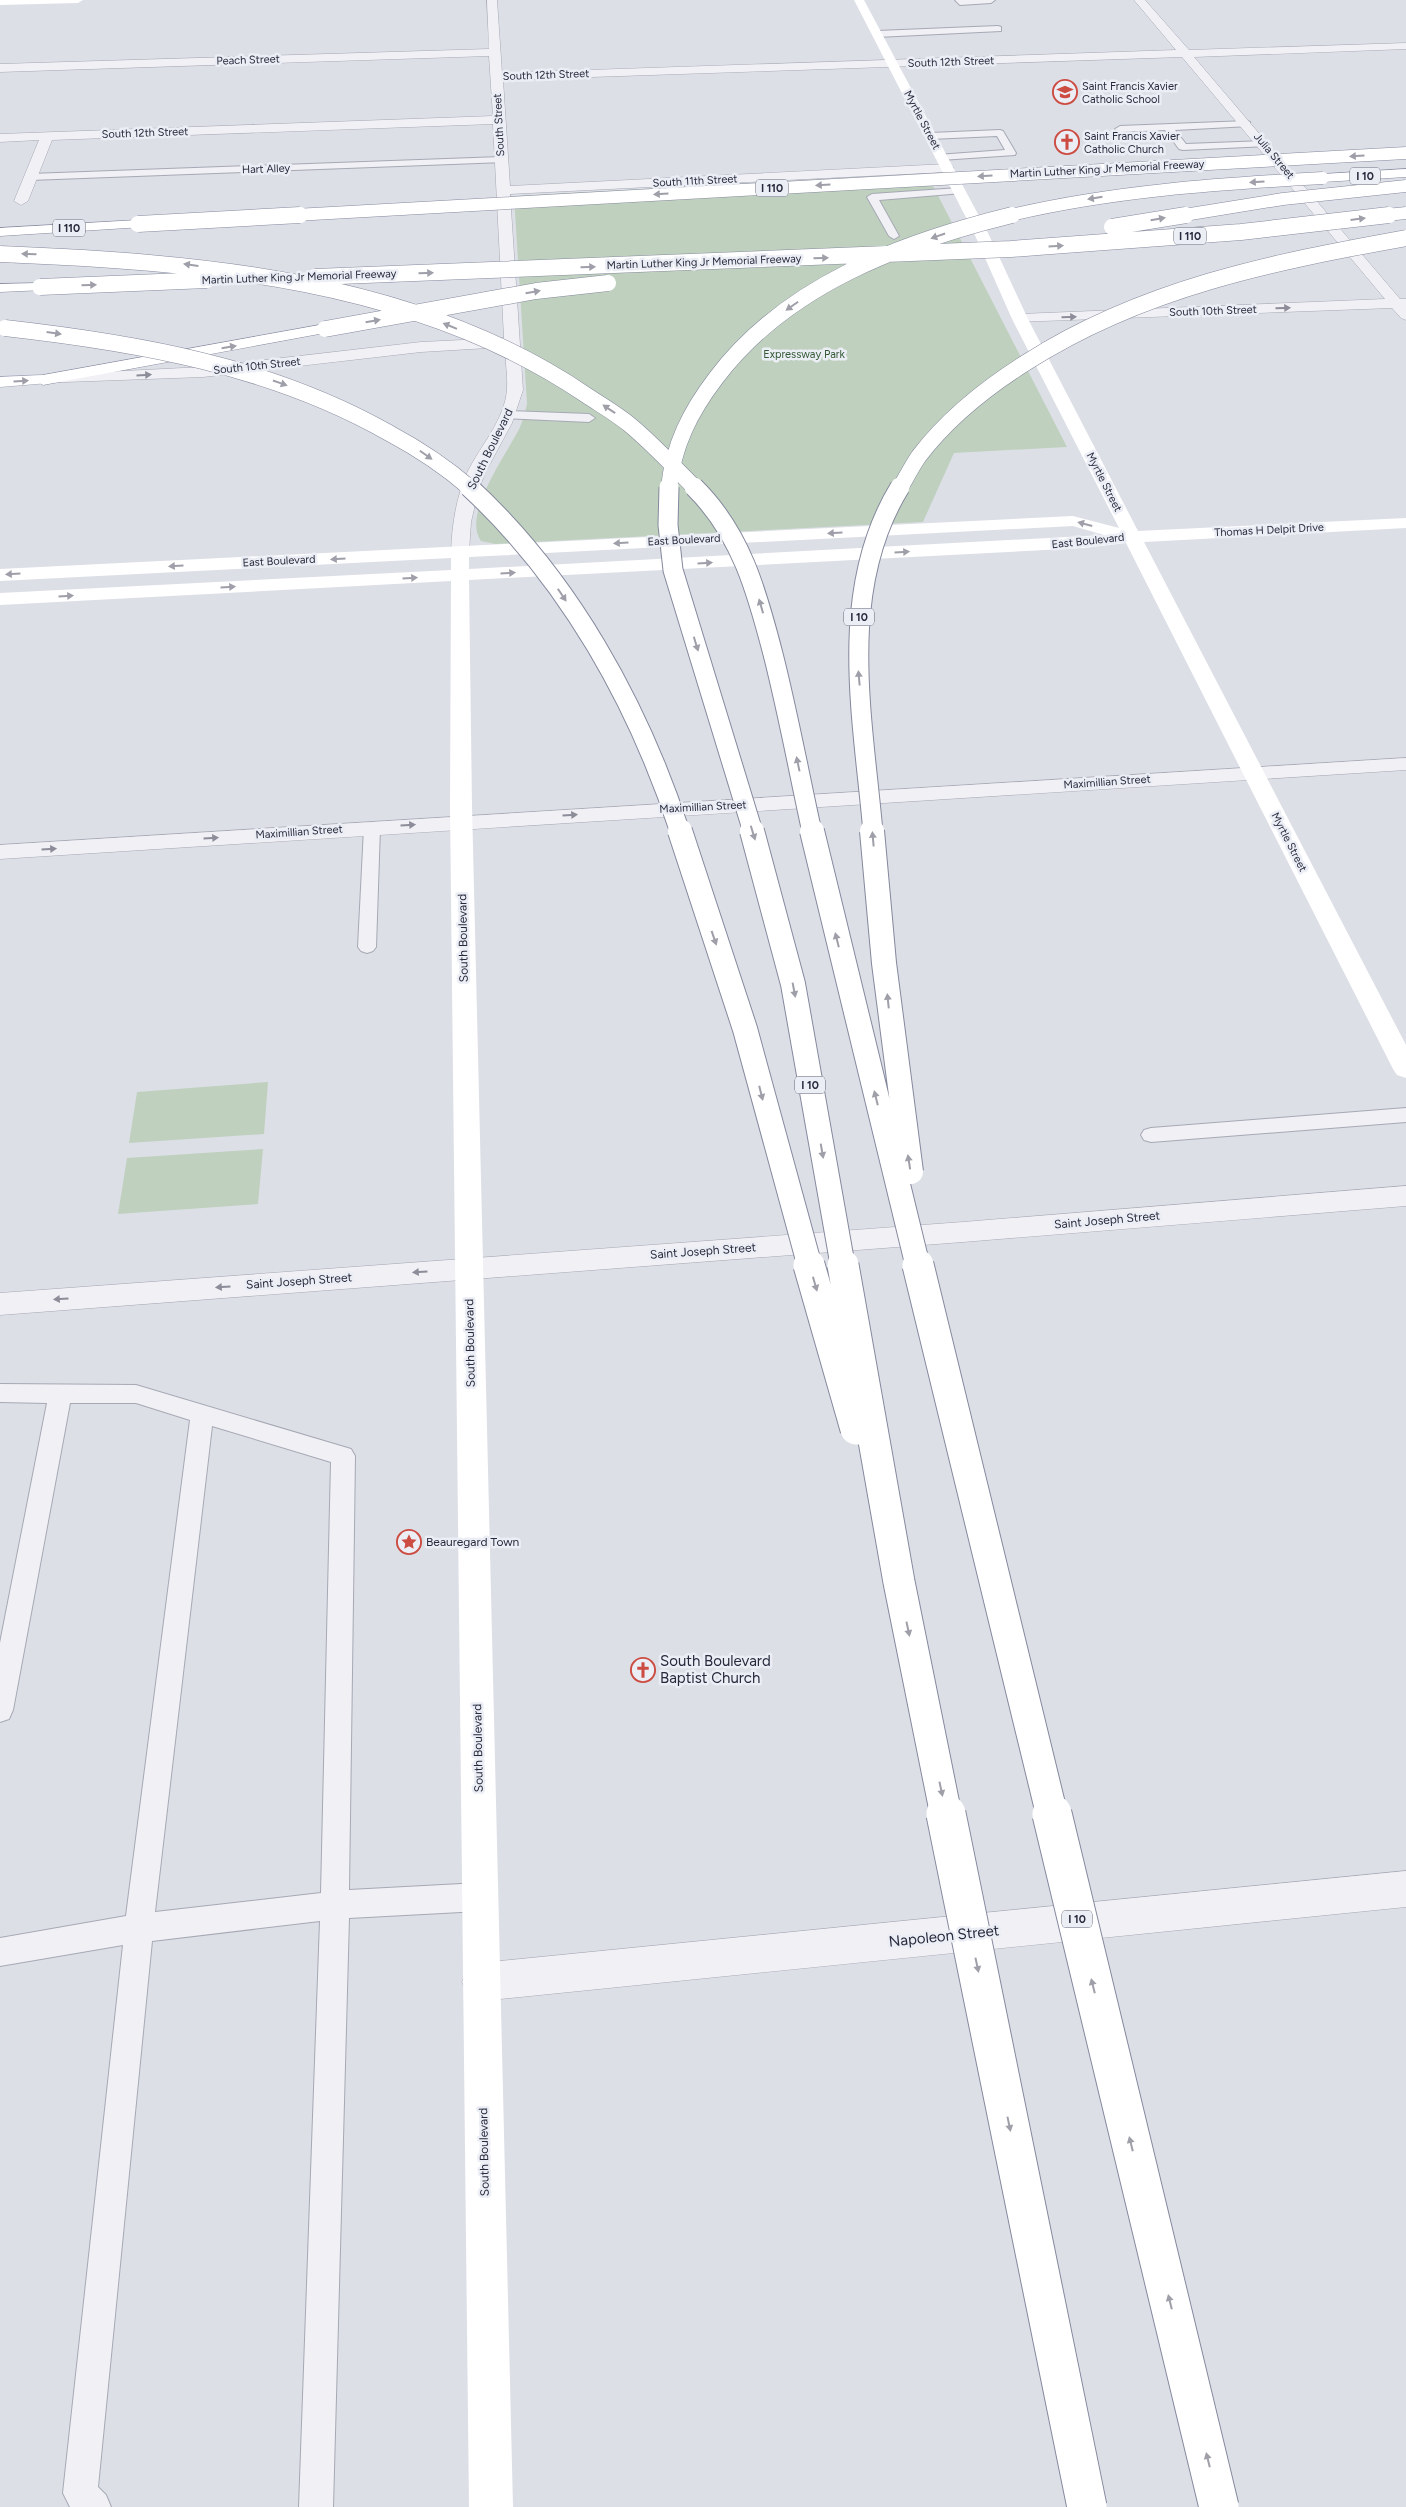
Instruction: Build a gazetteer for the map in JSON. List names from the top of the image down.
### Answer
{
  "streets": {
    "main road": [
      "Myrtle Street",
      "Martin Luther King Jr Memorial Freeway",
      "I 10",
      "I 110",
      "South 10th Street",
      "South Boulevard",
      "Thomas H Delpit Drive",
      "East Boulevard"
    ],
    "street": [
      "Peach Street",
      "South 12th Street",
      "South Street",
      "Julia Street",
      "South 11th Street",
      "Maximillian Street",
      "Saint Joseph Street",
      "Napoleon Street"
    ],
    "lane": ["Hart Alley"]
  },
  "crossings": [
    ["Peach Street", "South Street"],
    ["South 12th Street", "Myrtle Street"],
    ["South 12th Street", "South Street"],
    ["South 12th Street", "Julia Street"],
    ["Myrtle Street", "South 11th Street"],
    ["Myrtle Street", "South 10th Street"],
    ["Myrtle Street", "Thomas H Delpit Drive"],
    ["Myrtle Street", "East Boulevard"],
    ["Myrtle Street", "Maximillian Street"],
    ["South Street", "Hart Alley"],
    ["South Street", "South 11th Street"],
    ["South Street", "South Boulevard"],
    ["Julia Street", "South 10th Street"],
    ["South 11th Street", "South Boulevard"],
    ["South 10th Street", "South Boulevard"],
    ["South Boulevard", "East Boulevard"],
    ["South Boulevard", "Maximillian Street"],
    ["South Boulevard", "Saint Joseph Street"],
    ["South Boulevard", "Napoleon Street"],
    ["Thomas H Delpit Drive", "East Boulevard"]
  ],
  "one_way": ["South 10th Street", "Maximillian Street"],
  "parks": ["Expressway Park"],
  "places": {
    "school or university": ["Saint Francis Xavier Catholic School"],
    "church": ["Saint Francis Xavier Catholic Church", "South Boulevard Baptist Church"],
    "place": ["Beauregard Town"]
  }
}
